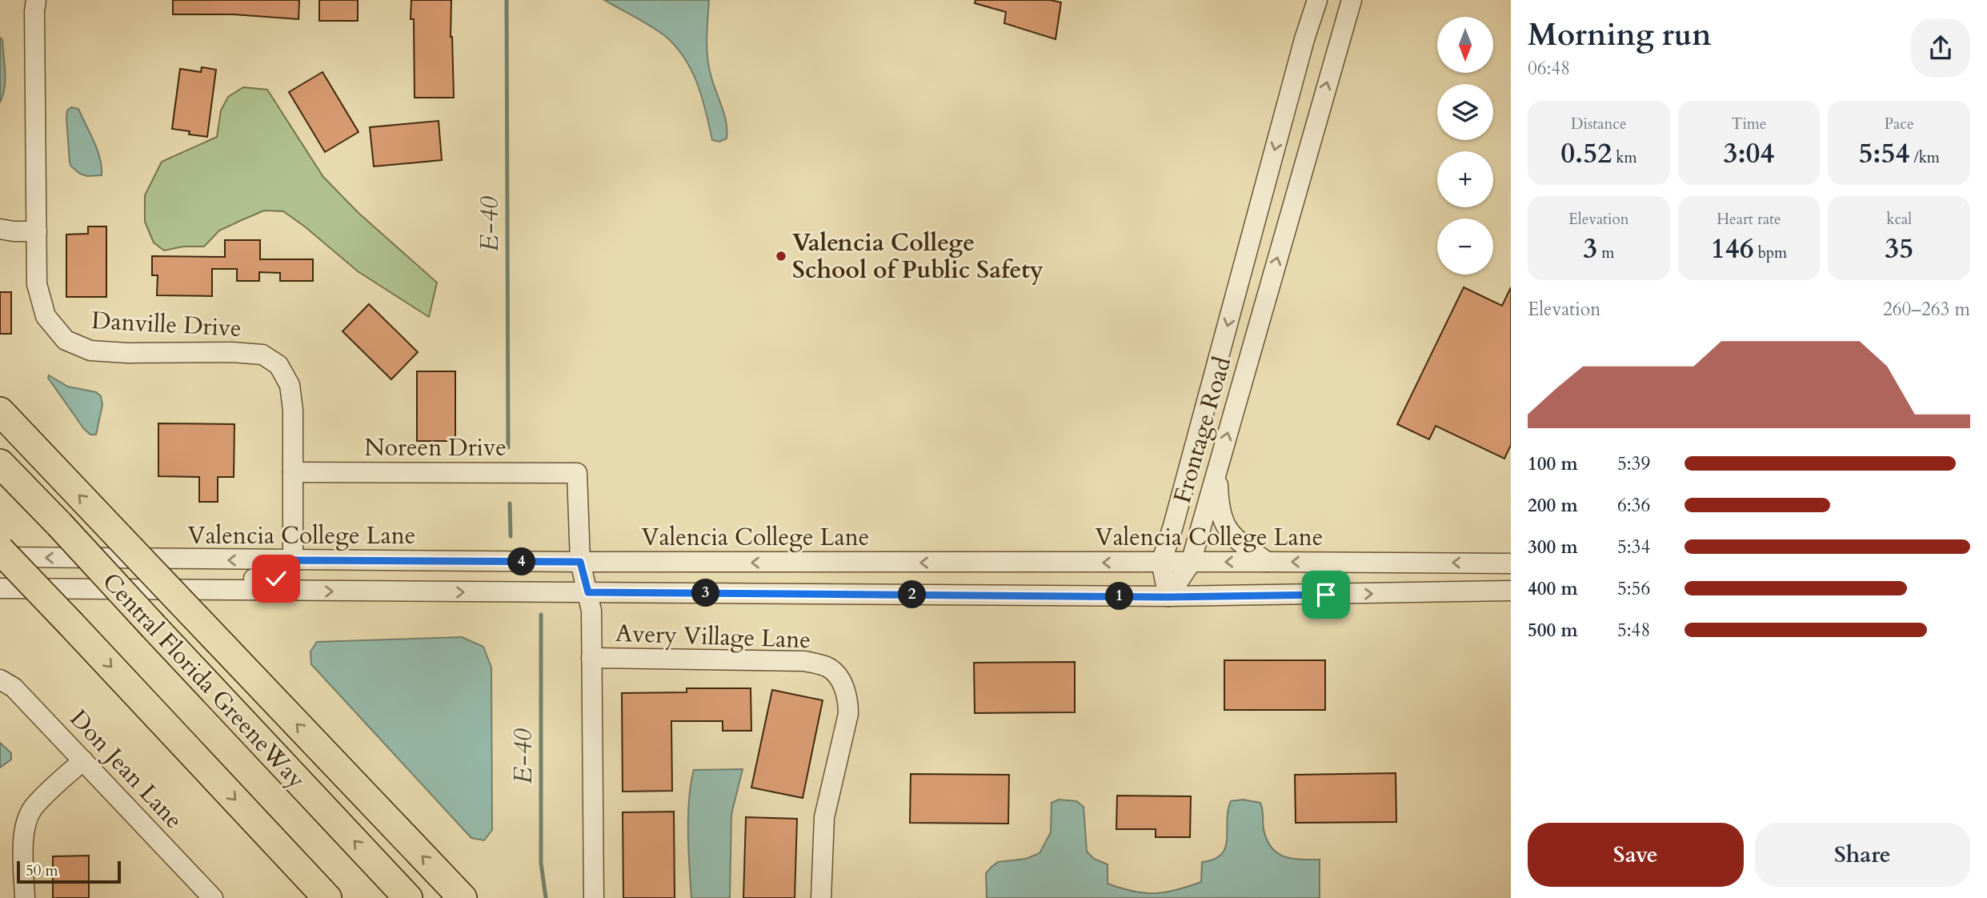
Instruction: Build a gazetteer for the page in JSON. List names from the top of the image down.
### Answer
{
  "streets": {
    "highway": ["Central Florida GreeneWay"],
    "street": [
      "Danville Drive",
      "Frontage Road",
      "Noreen Drive",
      "Valencia College Lane",
      "Avery Village Lane",
      "Don Jean Lane"
    ]
  },
  "crossings": [
    ["Danville Drive", "Noreen Drive"],
    ["Danville Drive", "Valencia College Lane"],
    ["Frontage Road", "Valencia College Lane"],
    ["Noreen Drive", "Avery Village Lane"],
    ["Valencia College Lane", "Avery Village Lane"]
  ],
  "water": ["E-40"],
  "places": ["Valencia College School of Public Safety"],
  "scale_bar": "50 m",
  "north": "bottom",
  "page": {
    "heading": ["Morning run", "06:48"],
    "map_buttons": ["+", "−"],
    "stats": [
      ["Distance", "0.52 km"],
      ["Time", "3:04"],
      ["Pace", "5:54 /km"],
      ["Elevation", "3 m"],
      ["Heart rate", "146 bpm"],
      ["kcal", "35"]
    ],
    "chart": ["Elevation", "260–263 m"],
    "list": [
      {
        "name": "100 m",
        "note": "5:39"
      },
      {
        "name": "200 m",
        "note": "6:36"
      },
      {
        "name": "300 m",
        "note": "5:34"
      },
      {
        "name": "400 m",
        "note": "5:56"
      },
      {
        "name": "500 m",
        "note": "5:48"
      }
    ],
    "pins": [
      "4",
      "3",
      "2",
      "1"
    ],
    "buttons": ["Save", "Share"],
    "scale": "50 m"
  }
}
